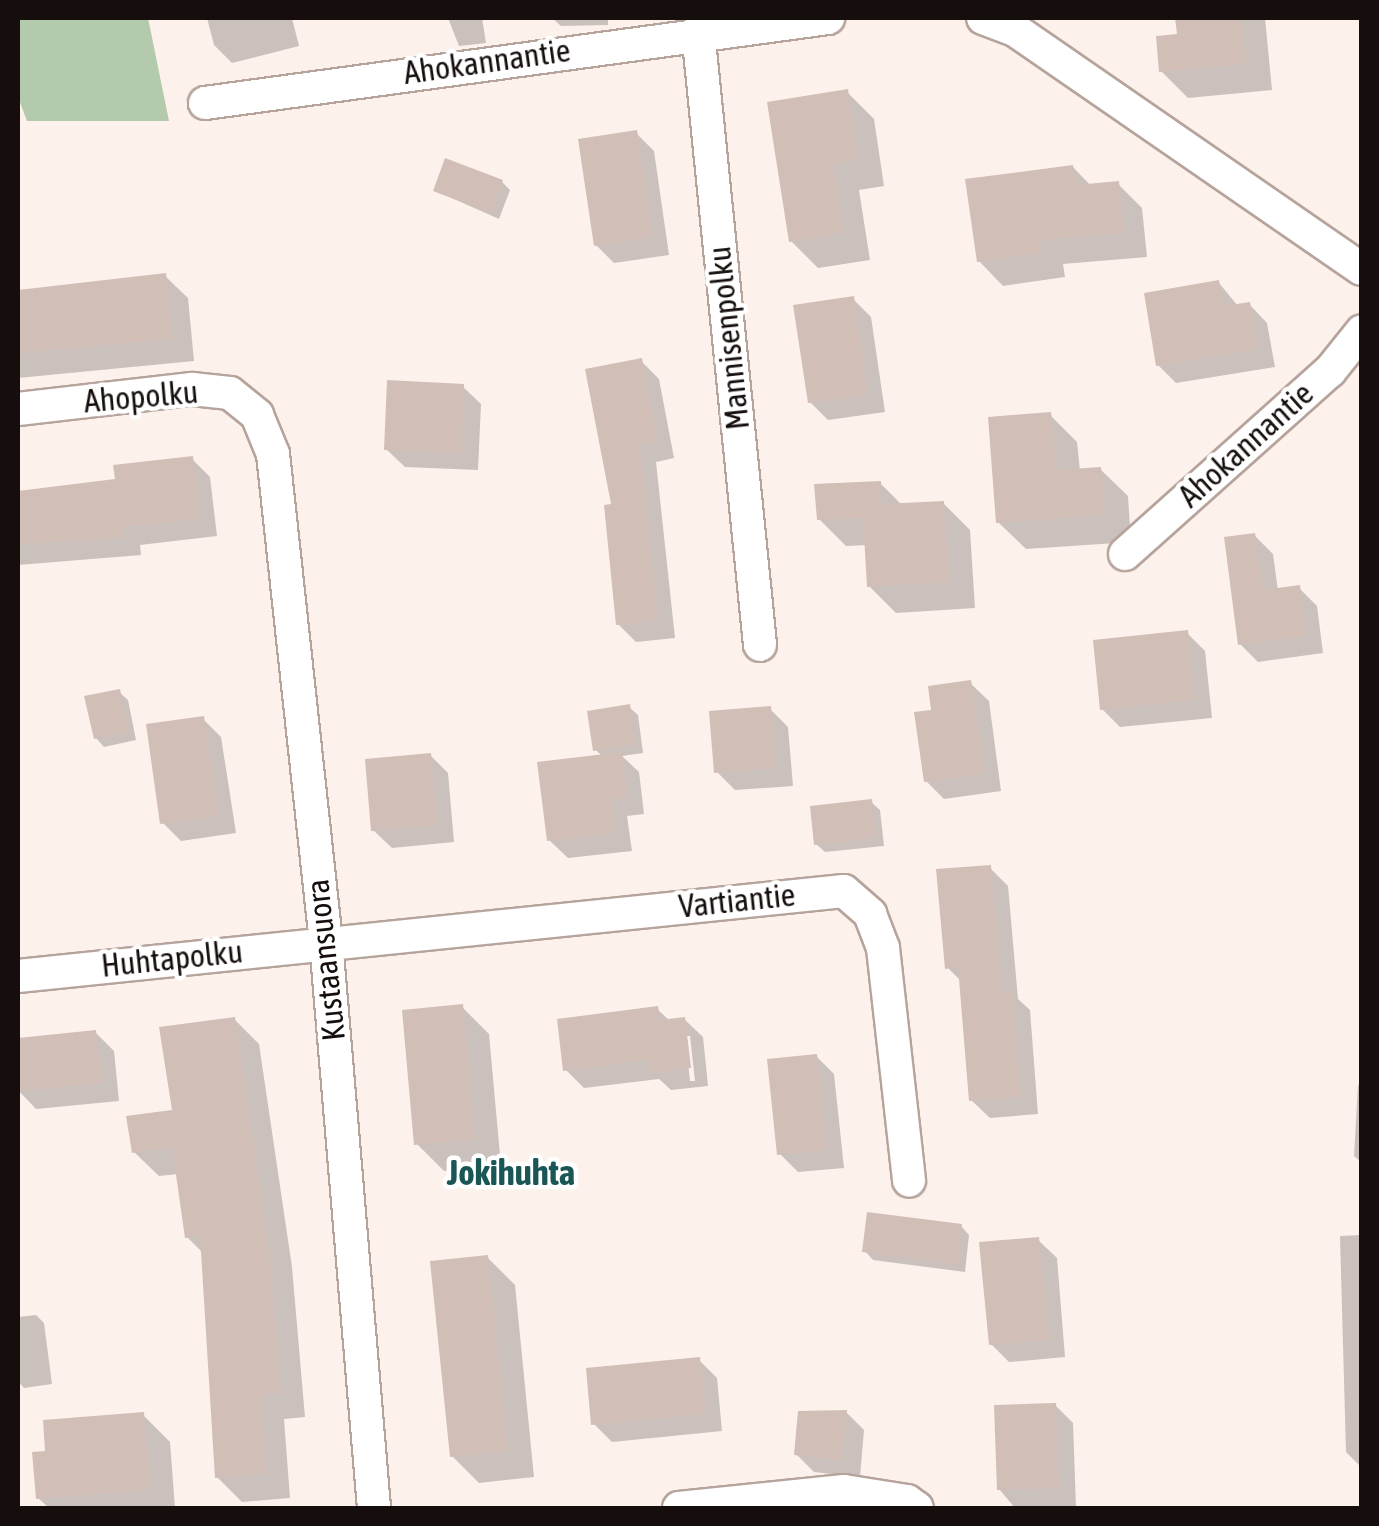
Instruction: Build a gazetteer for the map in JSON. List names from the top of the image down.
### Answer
{
  "streets": {
    "street": [
      "Ahokannantie",
      "Mannisenpolku",
      "Ahopolku",
      "Vartiantie",
      "Huhtapolku",
      "Kustaansuora"
    ]
  },
  "crossings": [
    ["Ahokannantie", "Mannisenpolku"],
    ["Ahopolku", "Kustaansuora"],
    ["Vartiantie", "Huhtapolku"],
    ["Vartiantie", "Kustaansuora"],
    ["Huhtapolku", "Kustaansuora"]
  ],
  "districts": ["Jokihuhta"]
}
